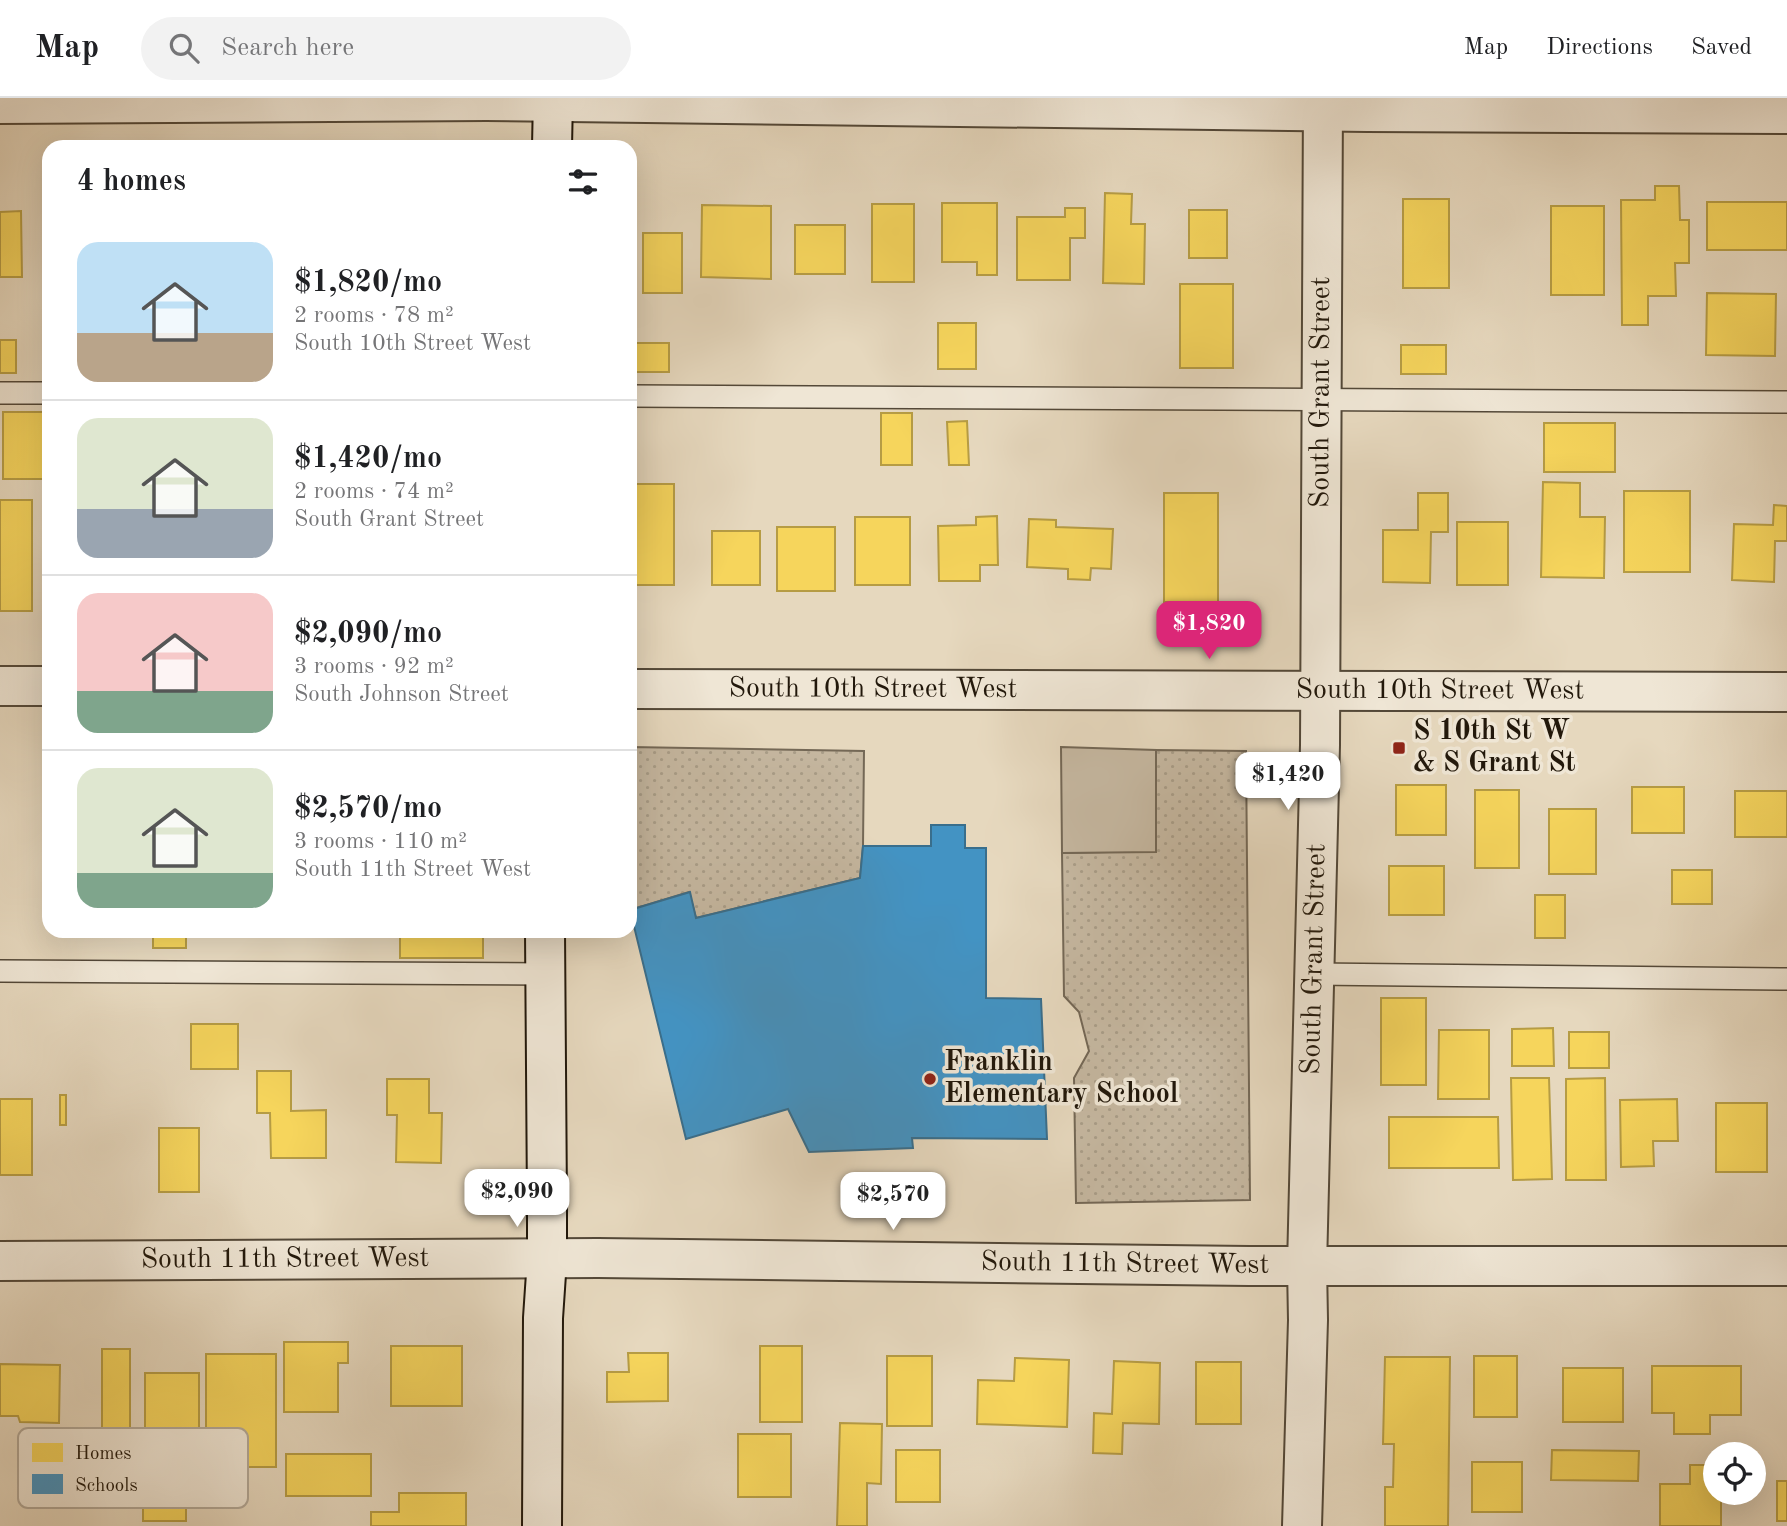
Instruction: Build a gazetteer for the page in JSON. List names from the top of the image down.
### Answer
{
  "streets": {
    "street": ["South Grant Street", "South 10th Street West", "South 11th Street West"]
  },
  "crossings": [
    ["South Grant Street", "South 10th Street West"],
    ["South Grant Street", "South 11th Street West"]
  ],
  "places": {
    "transit": ["S 10th St W & S Grant St"],
    "other": ["Franklin Elementary School"]
  },
  "legend": ["Homes", "Schools"],
  "page": {
    "header": "Map",
    "search": "Search here",
    "nav": ["Map", "Directions", "Saved"],
    "heading": "4 homes",
    "list": [
      {
        "name": "$1,820/mo",
        "note": "2 rooms · 78 m² · South 10th Street West"
      },
      {
        "name": "$1,420/mo",
        "note": "2 rooms · 74 m² · South Grant Street"
      },
      {
        "name": "$2,090/mo",
        "note": "3 rooms · 92 m² · South Johnson Street"
      },
      {
        "name": "$2,570/mo",
        "note": "3 rooms · 110 m² · South 11th Street West"
      }
    ],
    "price": [
      "$1,820",
      "$1,420",
      "$2,090",
      "$2,570"
    ]
  }
}
